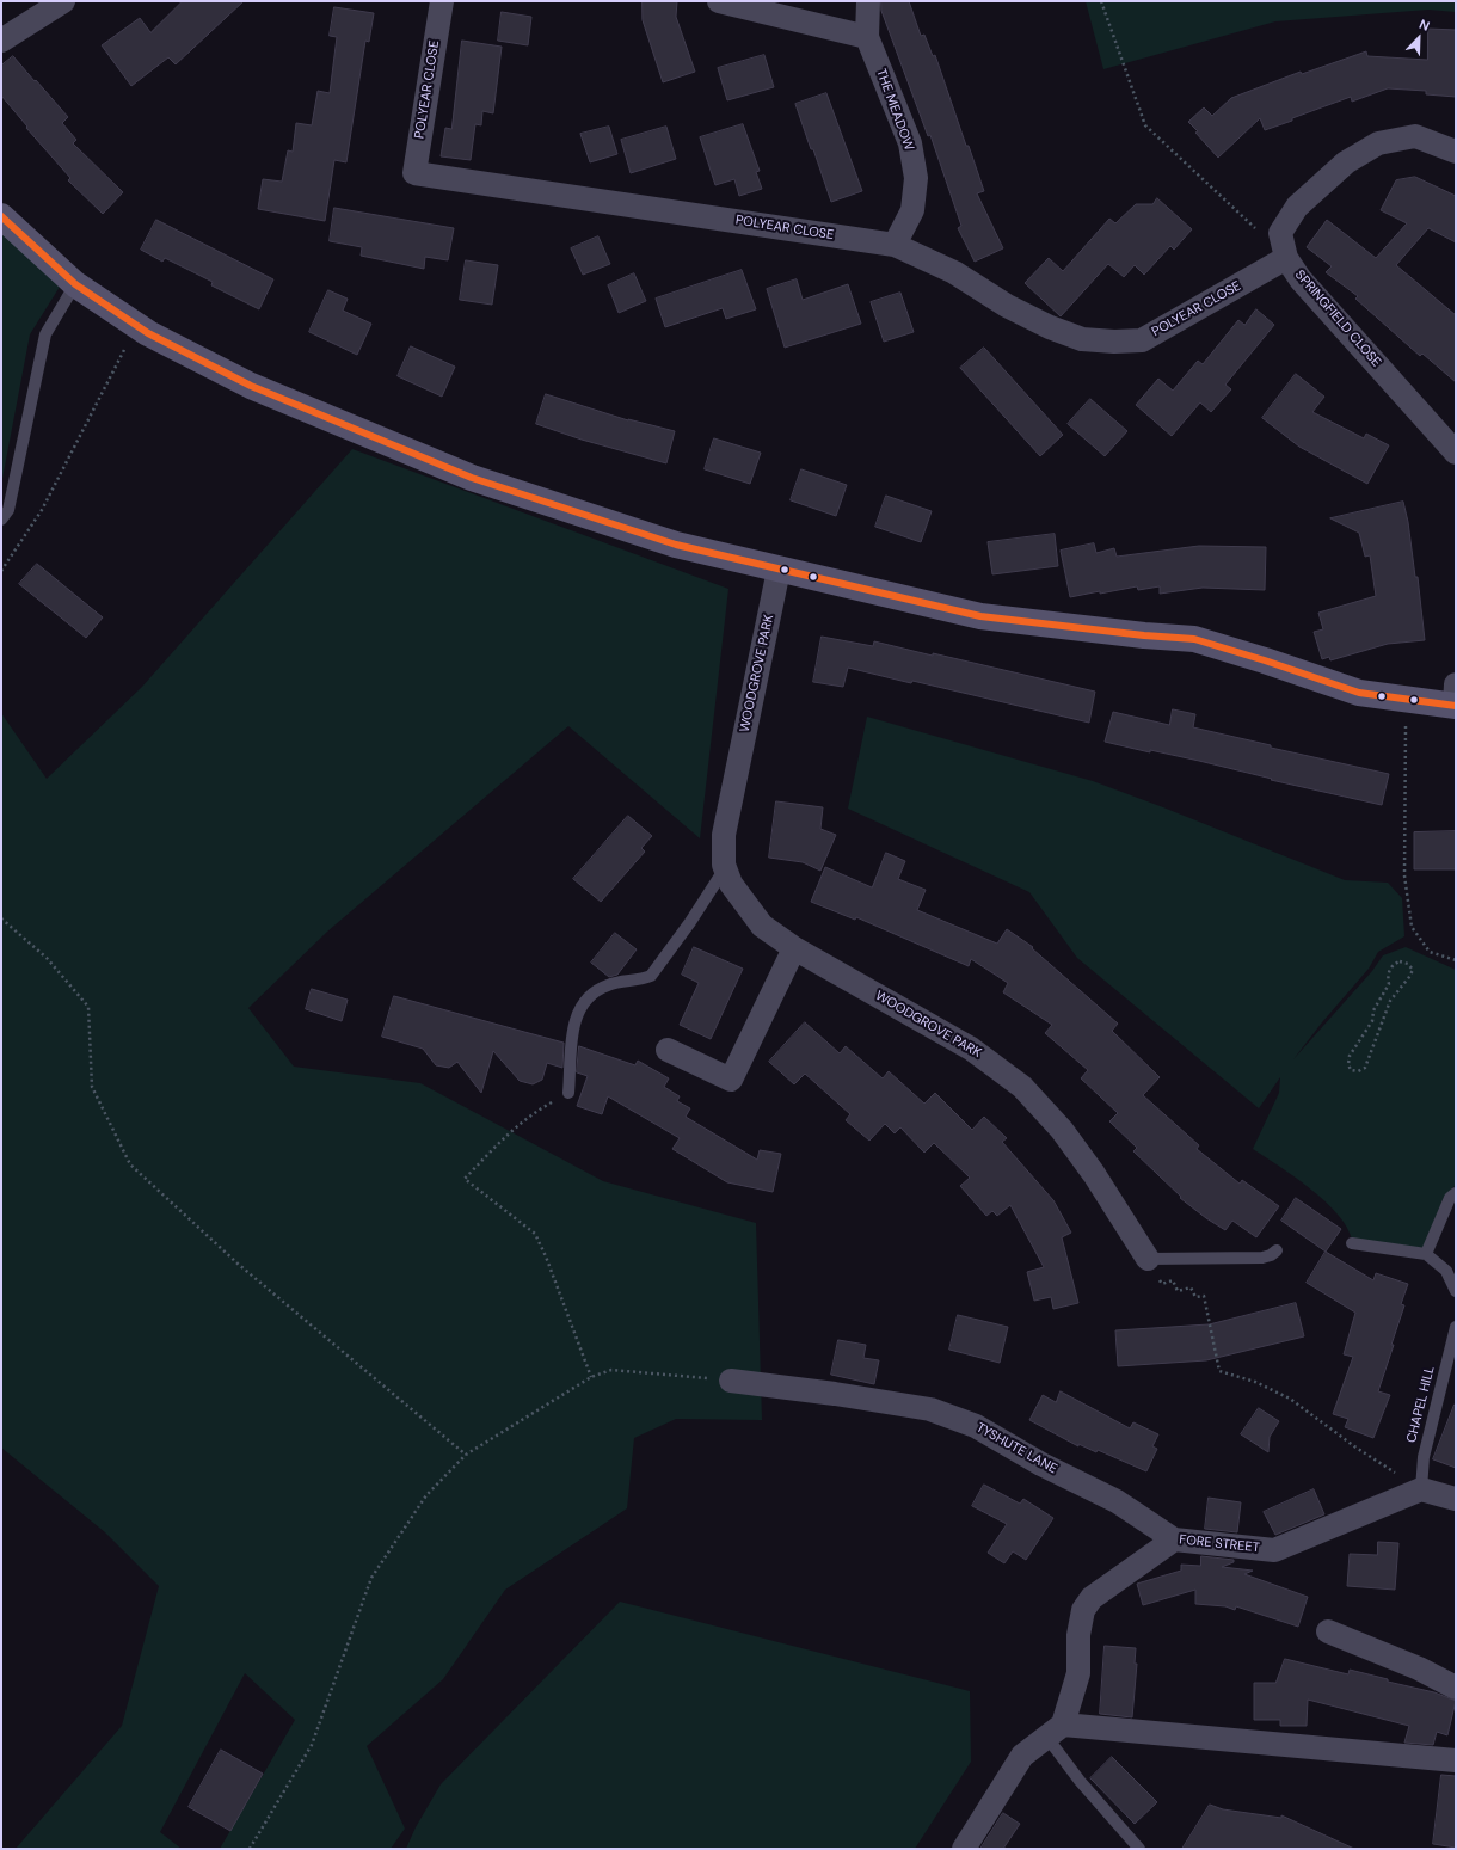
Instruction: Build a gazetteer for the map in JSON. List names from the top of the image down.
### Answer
{
  "streets": {
    "street": [
      "POLYEAR CLOSE",
      "THE MEADOW",
      "SPRINGFIELD CLOSE",
      "WOODGROVE PARK",
      "TYSHUTE LANE",
      "FORE STREET"
    ],
    "lane": ["CHAPEL HILL"]
  },
  "crossings": [
    ["POLYEAR CLOSE", "THE MEADOW"],
    ["POLYEAR CLOSE", "SPRINGFIELD CLOSE"],
    ["CHAPEL HILL", "FORE STREET"],
    ["TYSHUTE LANE", "FORE STREET"]
  ],
  "north": "top right"
}
